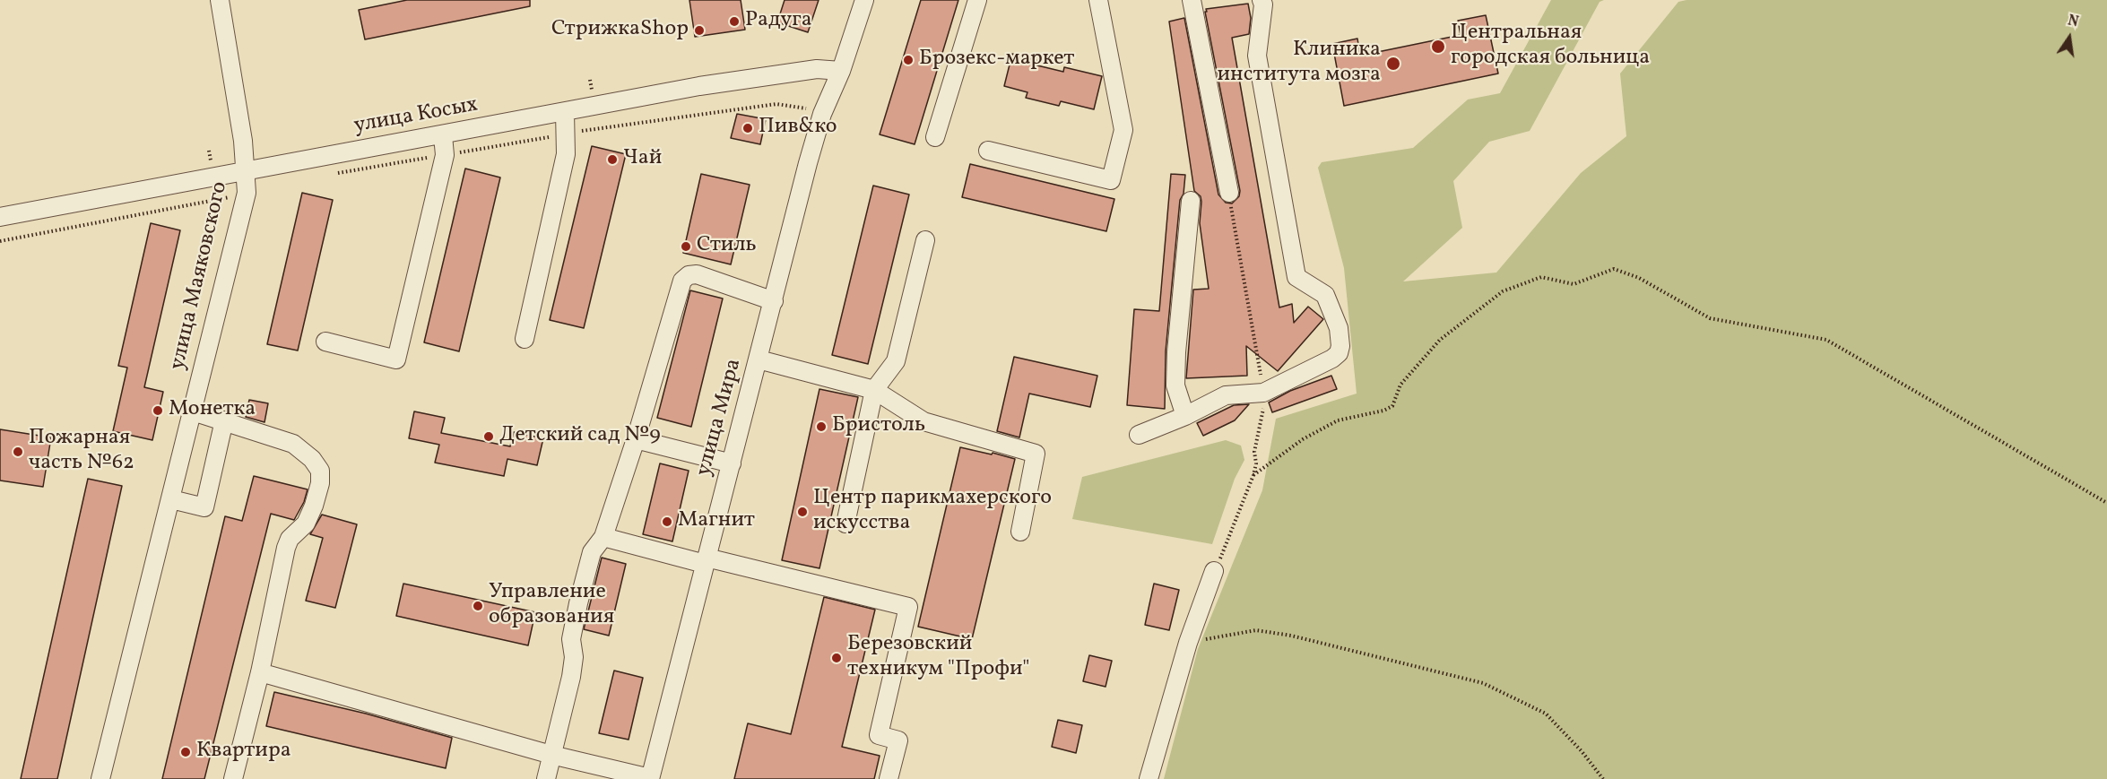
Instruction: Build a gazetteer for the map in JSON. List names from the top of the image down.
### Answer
{
  "streets": {
    "street": ["улица Косых", "улица Маяковского", "улица Мира"]
  },
  "crossings": [
    ["улица Косых", "улица Маяковского"],
    ["улица Косых", "улица Мира"]
  ],
  "places": [
    "Радуга",
    "СтрижкаShop",
    "Центральная городская больница",
    "Брозекс-маркет",
    "Клиника института мозга",
    "Пив&ко",
    "Чай",
    "Стиль",
    "Монетка",
    "Бристоль",
    "Детский сад №9",
    "Пожарная часть №62",
    "Центр парикмахерского искусства",
    "Магнит",
    "Управление образования",
    "Березовский техникум \"Профи\"",
    "Квартира"
  ],
  "north": "top"
}
